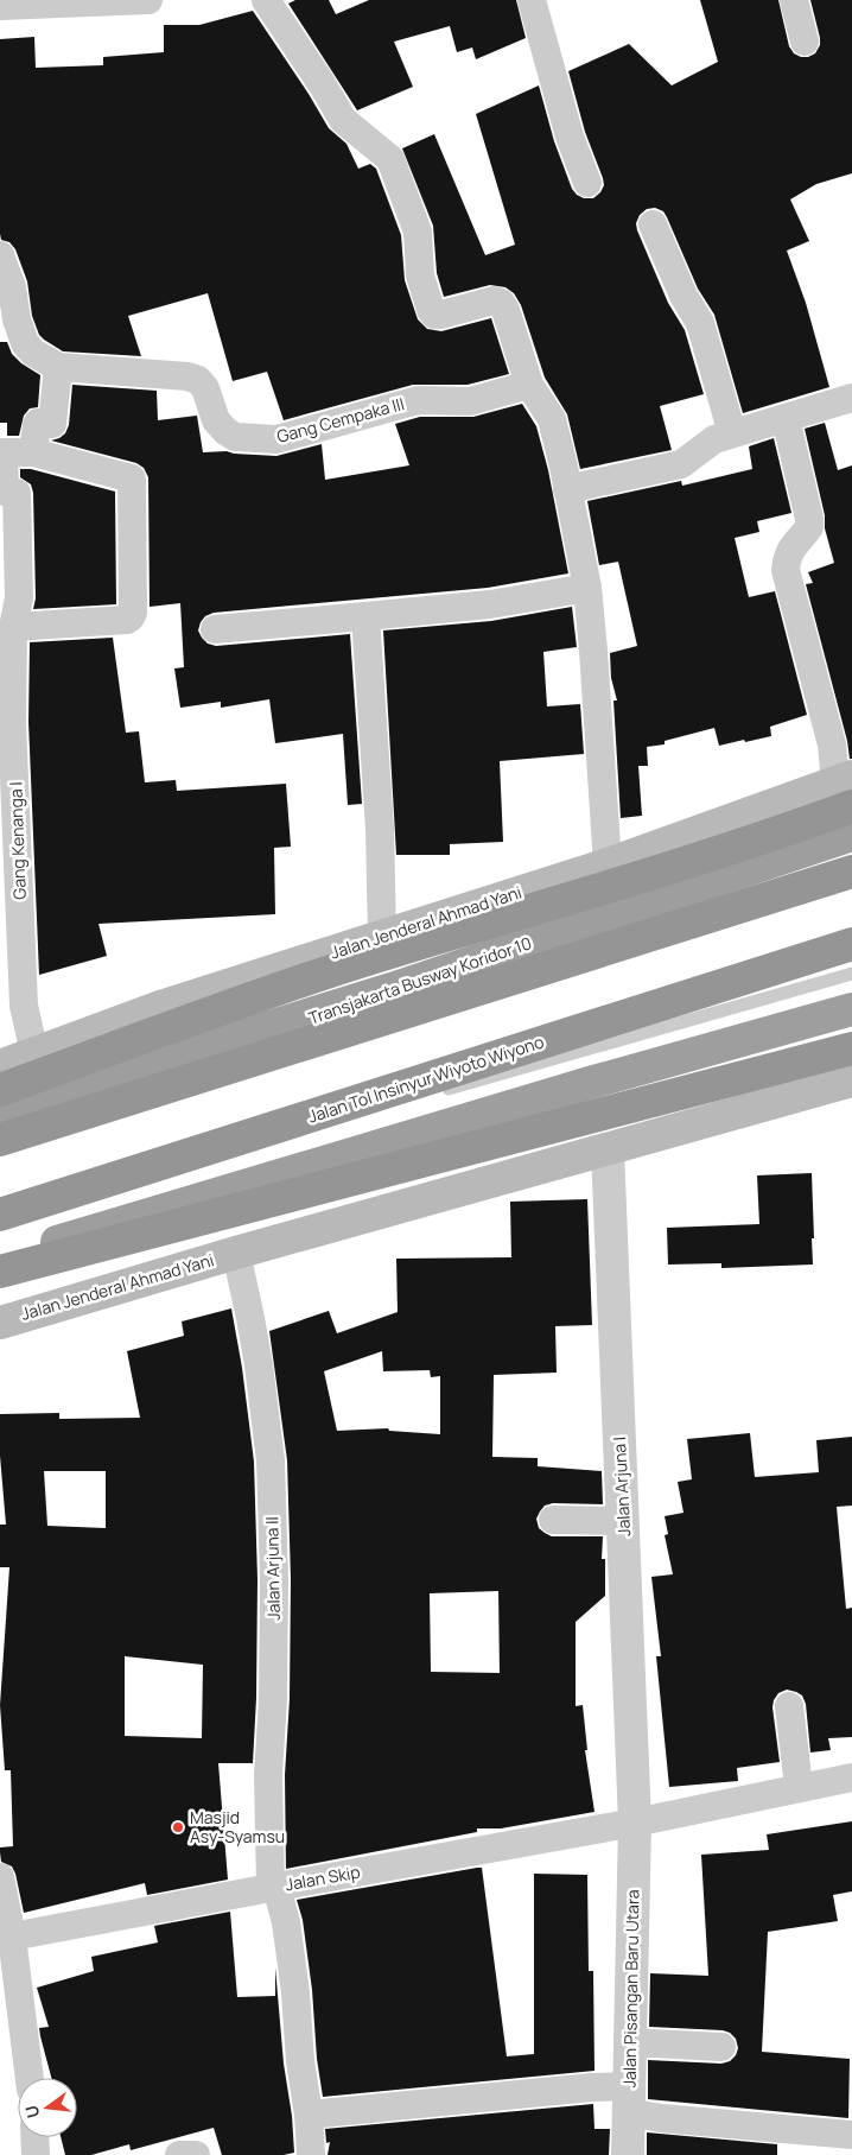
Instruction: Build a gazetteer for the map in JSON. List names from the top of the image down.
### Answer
{
  "streets": {
    "highway": ["Jalan Tol Insinyur Wiyoto Wiyono"],
    "main road": ["Jalan Jenderal Ahmad Yani"],
    "street": [
      "Gang Cempaka III",
      "Gang Kenanga I",
      "Jalan Arjuna I",
      "Jalan Arjuna II",
      "Jalan Skip",
      "Jalan Pisangan Baru Utara"
    ],
    "lane": ["Transjakarta Busway Koridor 10"]
  },
  "crossings": [
    ["Gang Kenanga I", "Jalan Jenderal Ahmad Yani"],
    ["Jalan Jenderal Ahmad Yani", "Jalan Arjuna I"],
    ["Jalan Jenderal Ahmad Yani", "Jalan Arjuna II"],
    ["Jalan Arjuna I", "Jalan Skip"],
    ["Jalan Arjuna I", "Jalan Pisangan Baru Utara"],
    ["Jalan Arjuna II", "Jalan Skip"],
    ["Jalan Skip", "Jalan Pisangan Baru Utara"]
  ],
  "places": ["Masjid Asy-Syamsu"],
  "north": "left"
}
